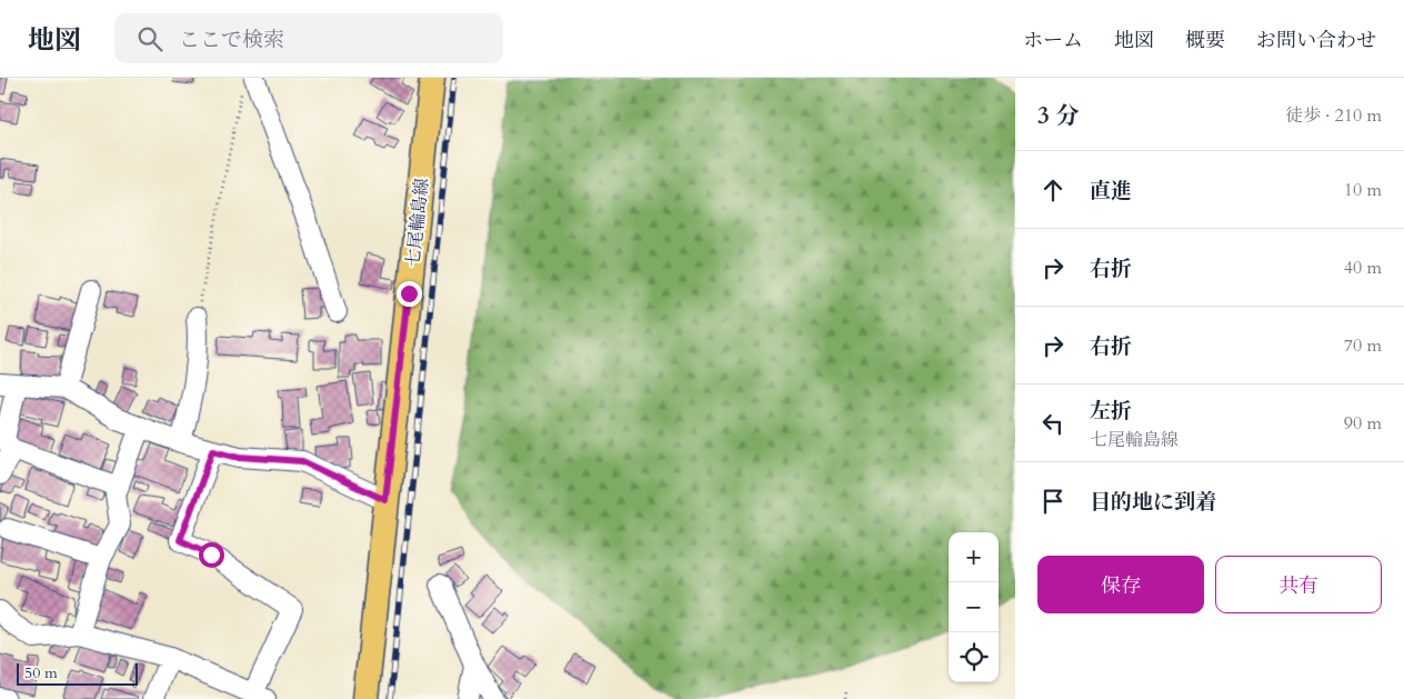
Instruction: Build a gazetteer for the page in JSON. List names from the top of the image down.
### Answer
{
  "streets": {
    "main road": ["七尾輪島線"]
  },
  "scale_bar": "50 m",
  "page": {
    "header": "地図",
    "search": "ここで検索",
    "nav": [
      "ホーム",
      "地図",
      "概要",
      "お問い合わせ"
    ],
    "heading": ["3 分", "徒歩 · 210 m"],
    "list": [
      ["直進", "10 m"],
      ["右折", "40 m"],
      ["右折", "70 m"],
      ["左折", "七尾輪島線", "90 m"],
      "目的地に到着"
    ],
    "map_buttons": ["+", "−"],
    "buttons": ["保存", "共有"],
    "scale": "50 m"
  }
}
